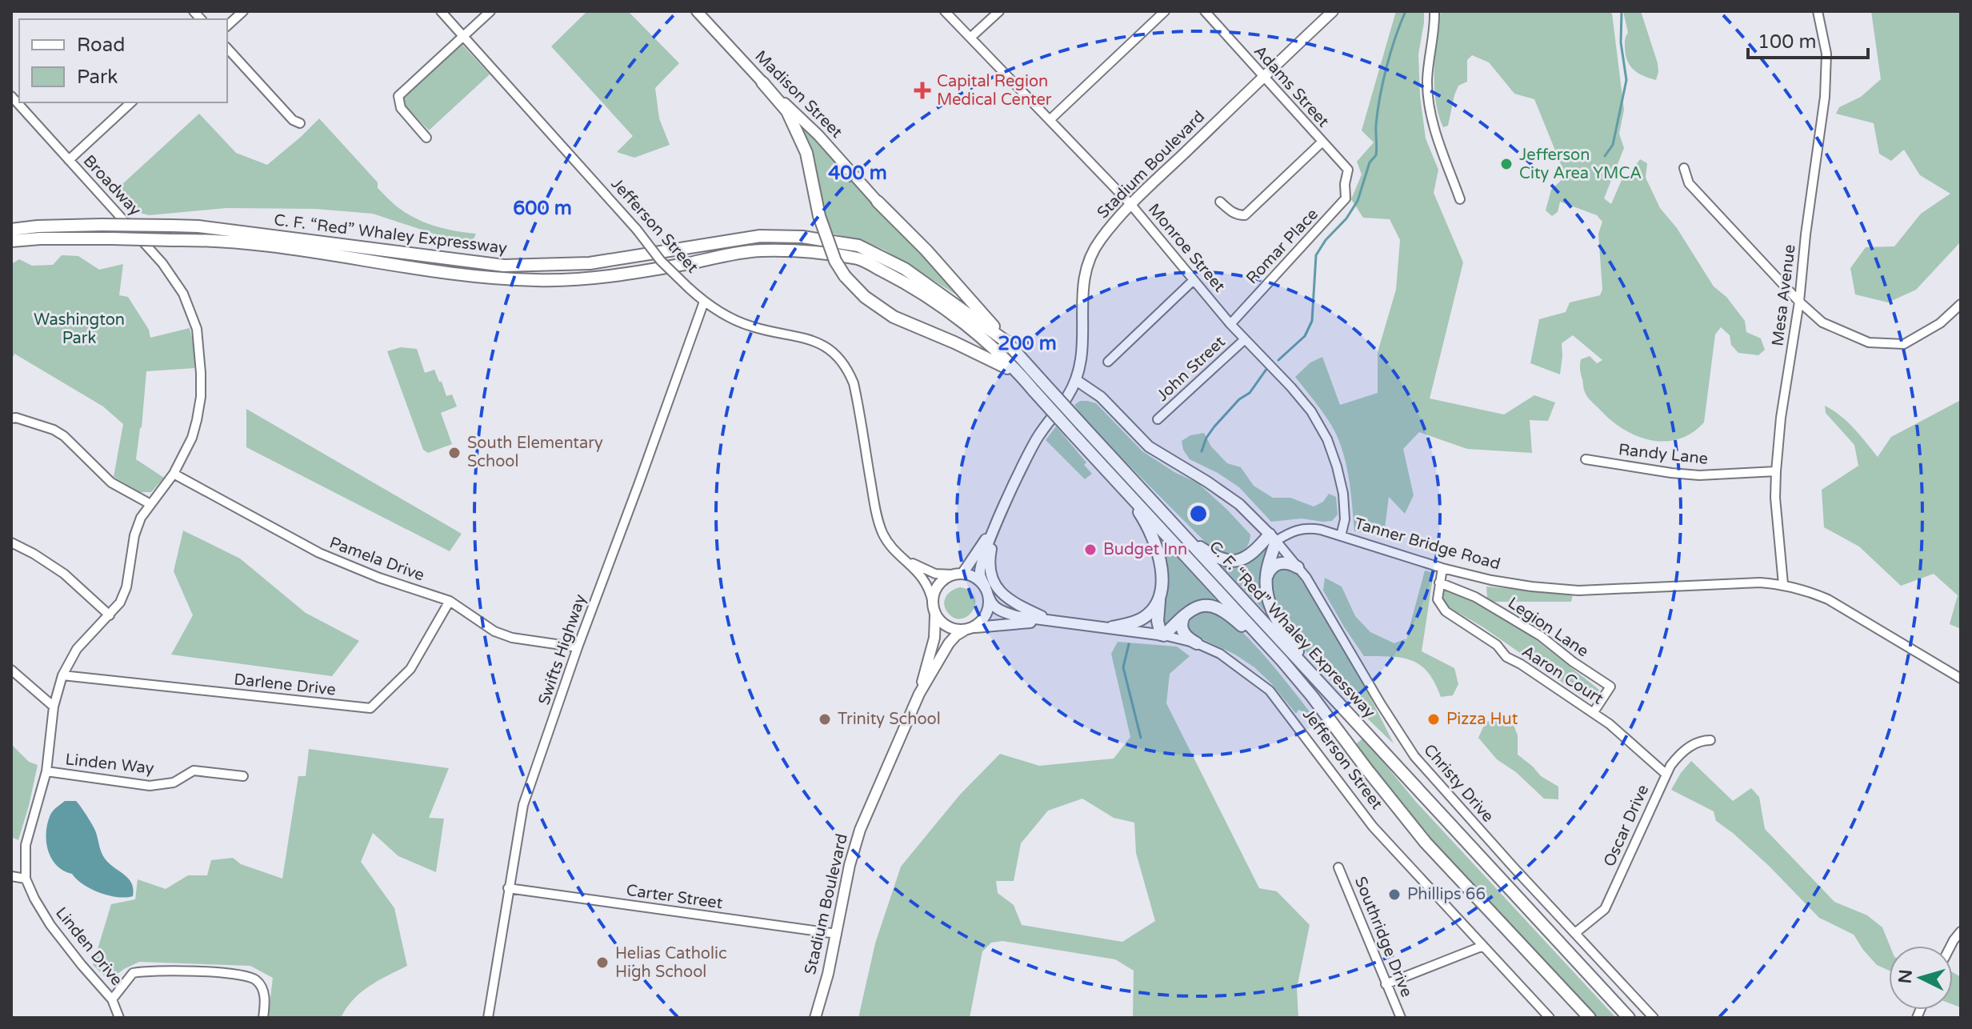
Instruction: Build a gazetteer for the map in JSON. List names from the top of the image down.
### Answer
{
  "streets": {
    "highway": ["C. F. “Red” Whaley Expressway"],
    "main road": ["Madison Street", "Stadium Boulevard", "Jefferson Street"],
    "street": [
      "Adams Street",
      "Broadway",
      "Romar Place",
      "Monroe Street",
      "Mesa Avenue",
      "John Street",
      "Randy Lane",
      "Tanner Bridge Road",
      "Pamela Drive",
      "Legion Lane",
      "Swifts Highway",
      "Aaron Court",
      "Darlene Drive",
      "Linden Way",
      "Christy Drive",
      "Oscar Drive",
      "Carter Street",
      "Southridge Drive",
      "Linden Drive"
    ]
  },
  "crossings": [
    ["Adams Street", "Stadium Boulevard"],
    ["Adams Street", "Romar Place"],
    ["Stadium Boulevard", "Monroe Street"],
    ["Stadium Boulevard", "Carter Street"],
    ["Broadway", "Linden Drive"],
    ["Jefferson Street", "Swifts Highway"],
    ["Romar Place", "Monroe Street"],
    ["Monroe Street", "John Street"],
    ["Monroe Street", "Tanner Bridge Road"],
    ["Mesa Avenue", "Randy Lane"],
    ["Mesa Avenue", "Tanner Bridge Road"],
    ["Tanner Bridge Road", "Aaron Court"],
    ["Tanner Bridge Road", "Christy Drive"],
    ["Pamela Drive", "Swifts Highway"],
    ["Pamela Drive", "Darlene Drive"],
    ["Pamela Drive", "Linden Drive"],
    ["Legion Lane", "Aaron Court"],
    ["Swifts Highway", "Carter Street"],
    ["Aaron Court", "Oscar Drive"],
    ["Darlene Drive", "Linden Drive"],
    ["Linden Way", "Linden Drive"],
    ["Christy Drive", "Oscar Drive"]
  ],
  "parks": ["Washington Park"],
  "places": {
    "health": ["Capital Region Medical Center"],
    "other": [
      "Jefferson City Area YMCA",
      "South Elementary School",
      "Budget Inn",
      "Trinity School",
      "Pizza Hut",
      "Phillips 66",
      "Helias Catholic High School"
    ]
  },
  "legend": ["Road", "Park"],
  "scale_bar": "100 m",
  "north": "left",
  "rings": ["400 m", "600 m", "200 m"]
}
